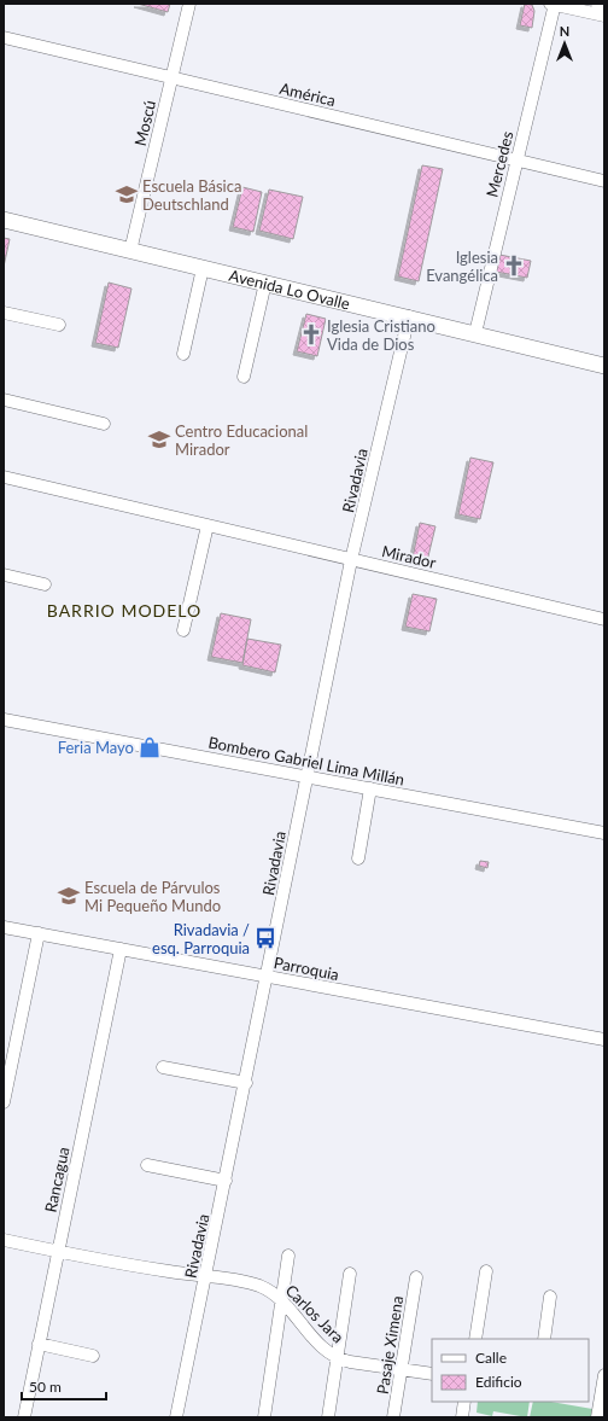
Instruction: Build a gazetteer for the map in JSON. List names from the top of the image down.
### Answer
{
  "streets": {
    "main road": ["Avenida Lo Ovalle"],
    "street": [
      "América",
      "Moscú",
      "Mercedes",
      "Rivadavia",
      "Mirador",
      "Bombero Gabriel Lima Millán",
      "Parroquia",
      "Rancagua",
      "Carlos Jara",
      "Pasaje Ximena"
    ]
  },
  "crossings": [
    ["América", "Moscú"],
    ["América", "Mercedes"],
    ["Moscú", "Avenida Lo Ovalle"],
    ["Mercedes", "Avenida Lo Ovalle"],
    ["Avenida Lo Ovalle", "Rivadavia"],
    ["Rivadavia", "Mirador"],
    ["Rivadavia", "Bombero Gabriel Lima Millán"],
    ["Rivadavia", "Parroquia"],
    ["Rivadavia", "Carlos Jara"],
    ["Parroquia", "Rancagua"],
    ["Rancagua", "Carlos Jara"],
    ["Carlos Jara", "Pasaje Ximena"]
  ],
  "districts": ["BARRIO MODELO"],
  "places": {
    "school or university": ["Escuela Básica Deutschland", "Centro Educacional Mirador", "Escuela de Párvulos Mi Pequeño Mundo"],
    "church": ["Iglesia Evangélica", "Iglesia Cristiano Vida de Dios"],
    "shop": ["Feria Mayo"],
    "bus stop": ["Rivadavia / esq. Parroquia"]
  },
  "legend": ["Calle", "Edificio"],
  "scale_bar": "50 m",
  "north": "top"
}
